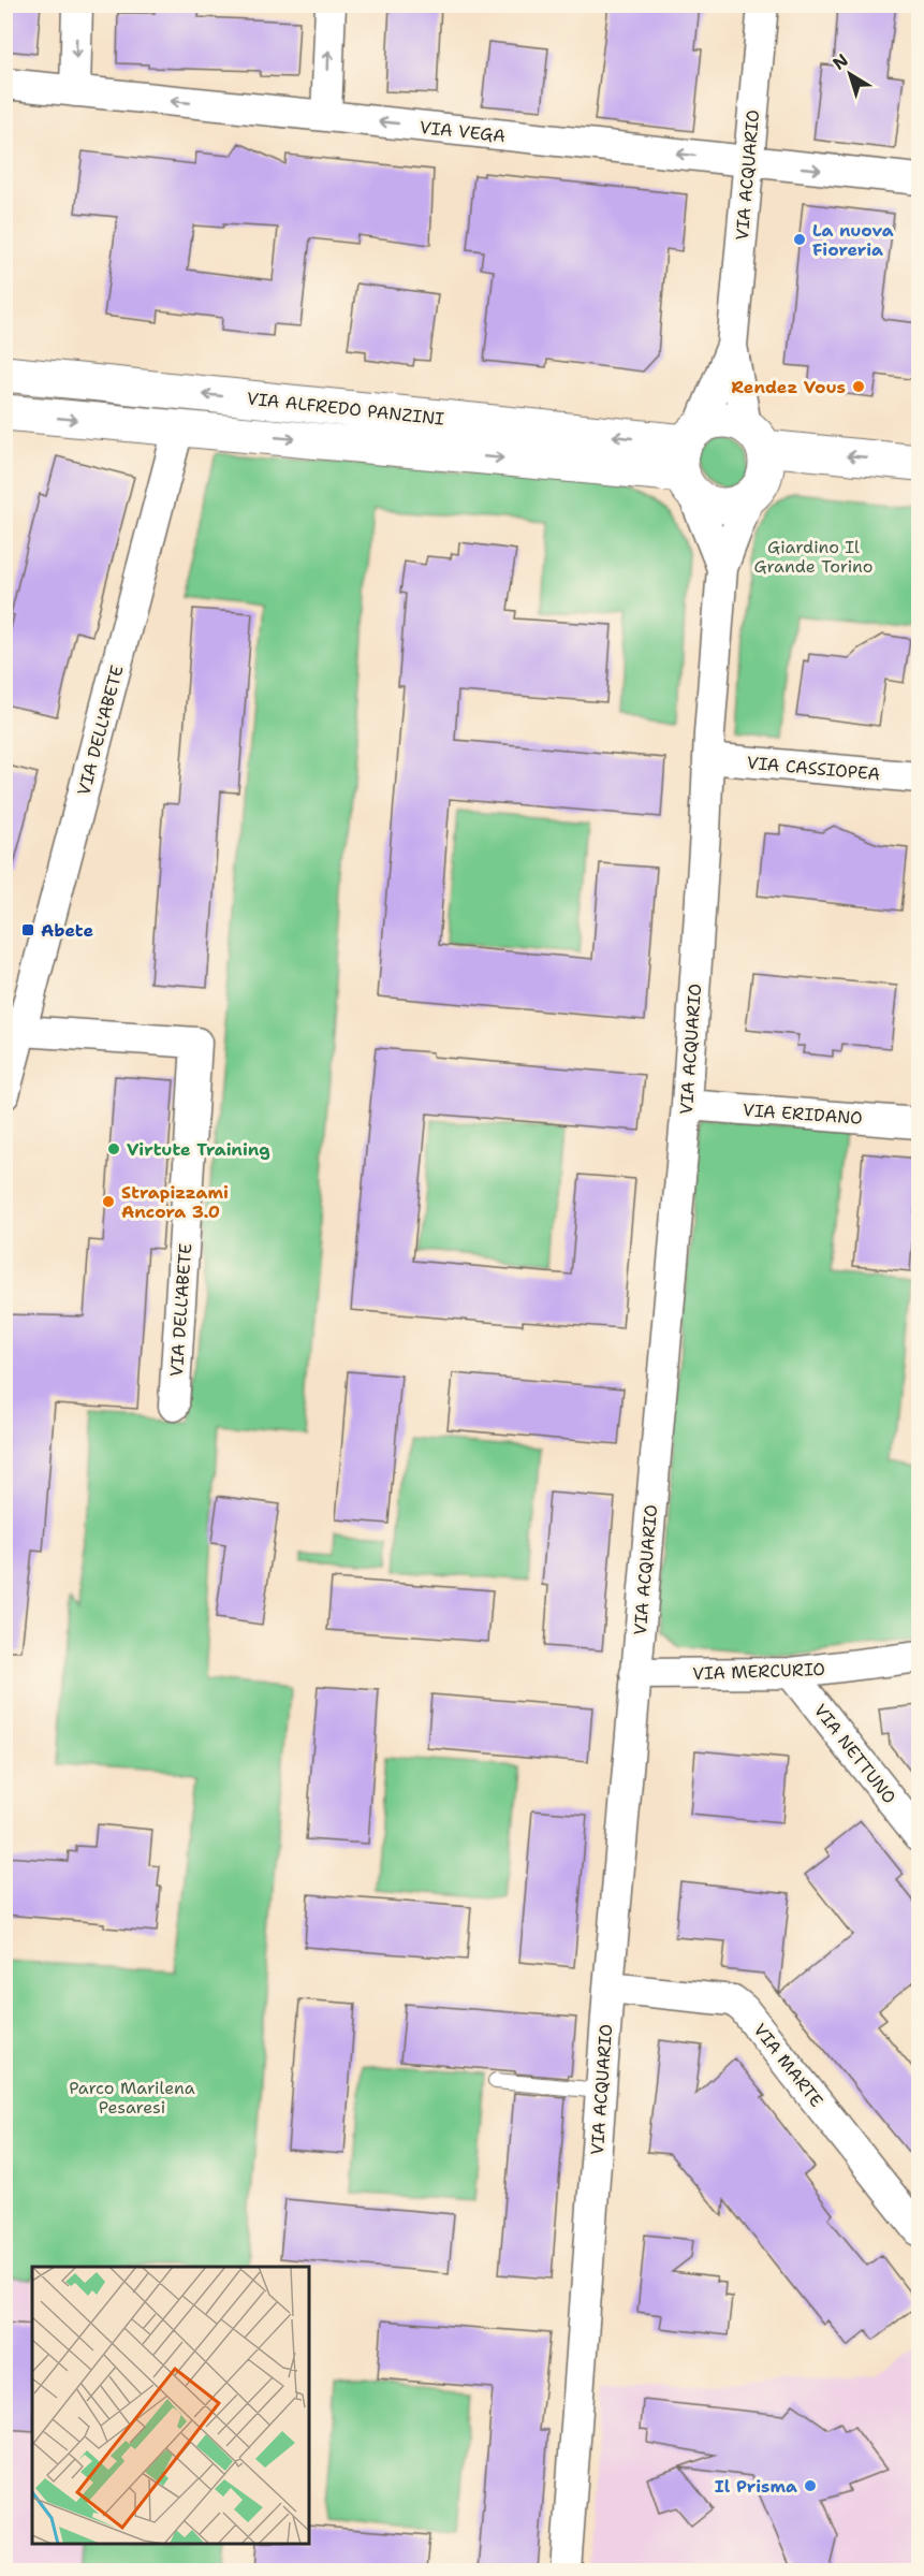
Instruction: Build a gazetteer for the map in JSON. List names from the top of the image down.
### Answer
{
  "streets": {
    "main road": ["VIA ALFREDO PANZINI"],
    "street": [
      "VIA VEGA",
      "VIA ACQUARIO",
      "VIA DELL'ABETE",
      "VIA CASSIOPEA",
      "VIA ERIDANO",
      "VIA MERCURIO",
      "VIA NETTUNO",
      "VIA MARTE"
    ]
  },
  "crossings": [
    ["VIA VEGA", "VIA ACQUARIO"],
    ["VIA ACQUARIO", "VIA ALFREDO PANZINI"],
    ["VIA ACQUARIO", "VIA CASSIOPEA"],
    ["VIA ACQUARIO", "VIA ERIDANO"],
    ["VIA ACQUARIO", "VIA MERCURIO"],
    ["VIA ACQUARIO", "VIA MARTE"],
    ["VIA ALFREDO PANZINI", "VIA DELL'ABETE"],
    ["VIA MERCURIO", "VIA NETTUNO"]
  ],
  "parks": ["Giardino Il Grande Torino", "Parco Marilena Pesaresi"],
  "places": {
    "other": [
      "La nuova Fioreria",
      "Rendez Vous",
      "Virtute Training",
      "Strapizzami Ancora 3.0",
      "Il Prisma"
    ],
    "transit": ["Abete"]
  },
  "north": "top left"
}
